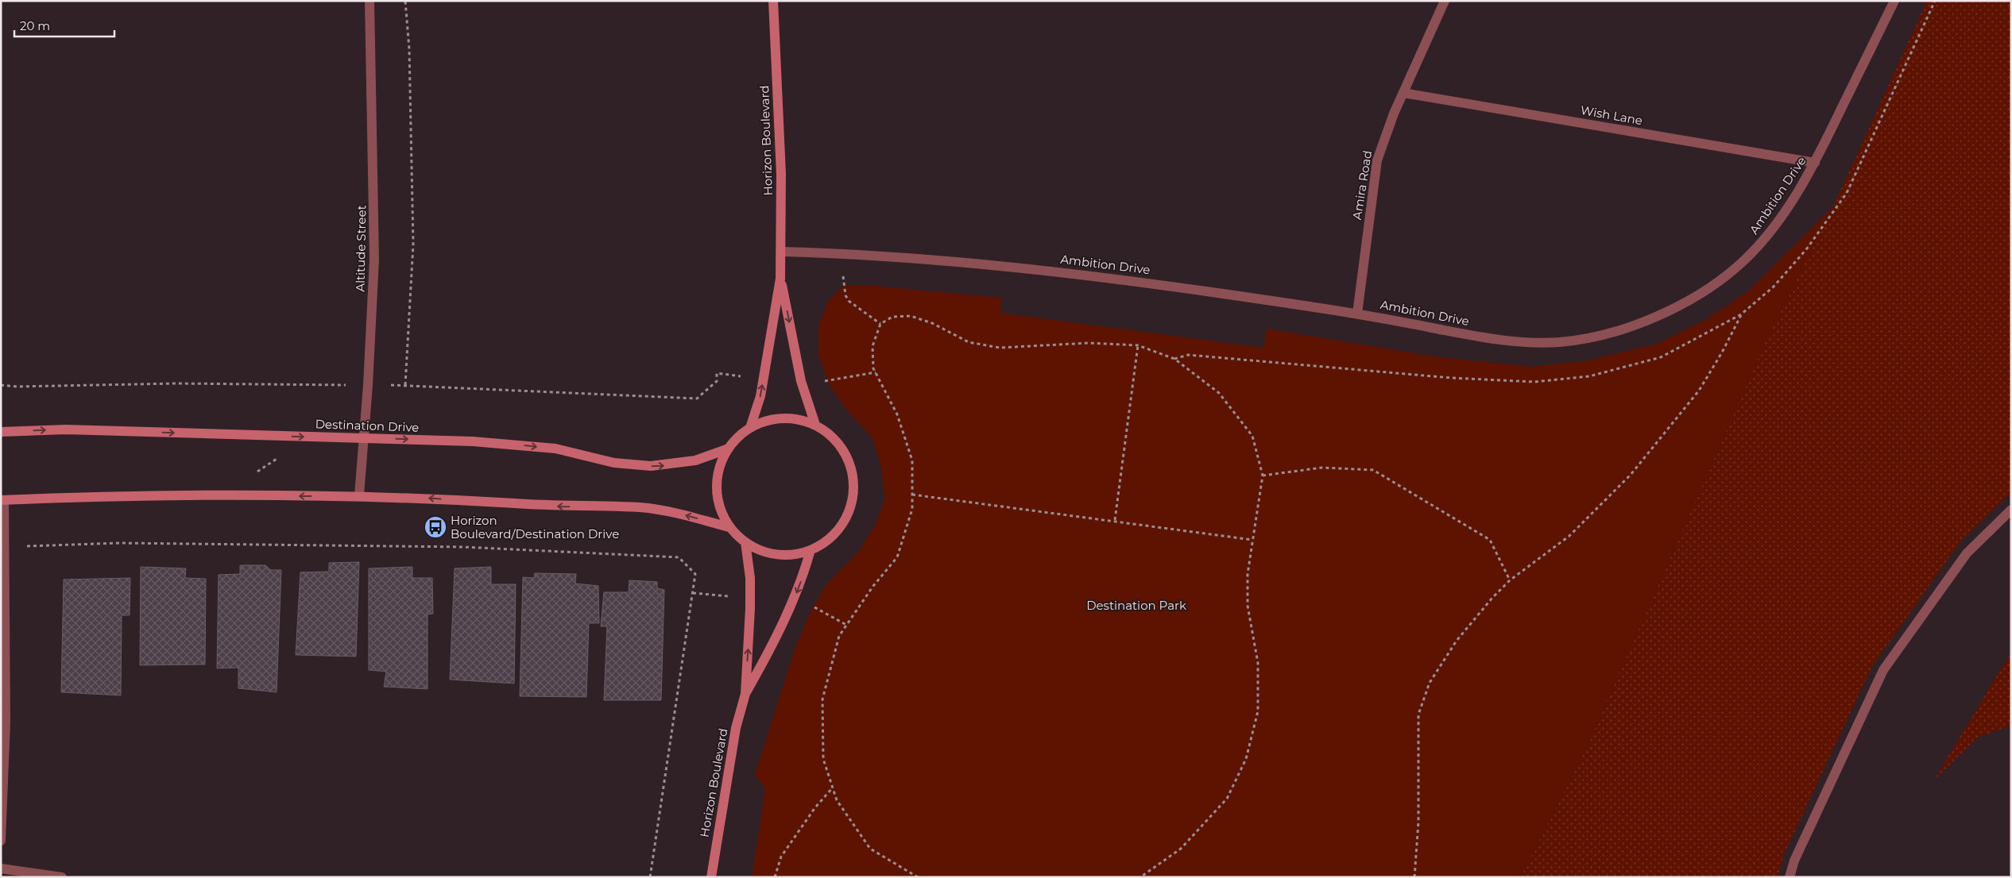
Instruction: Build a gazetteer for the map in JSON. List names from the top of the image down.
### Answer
{
  "streets": {
    "street": [
      "Wish Lane",
      "Horizon Boulevard",
      "Amira Road",
      "Ambition Drive",
      "Altitude Street",
      "Destination Drive"
    ]
  },
  "crossings": [
    ["Wish Lane", "Amira Road"],
    ["Wish Lane", "Ambition Drive"],
    ["Horizon Boulevard", "Ambition Drive"],
    ["Horizon Boulevard", "Destination Drive"],
    ["Amira Road", "Ambition Drive"],
    ["Altitude Street", "Destination Drive"]
  ],
  "parks": ["Destination Park"],
  "places": {
    "bus stop": ["Horizon Boulevard/Destination Drive"]
  },
  "scale_bar": "20 m"
}
